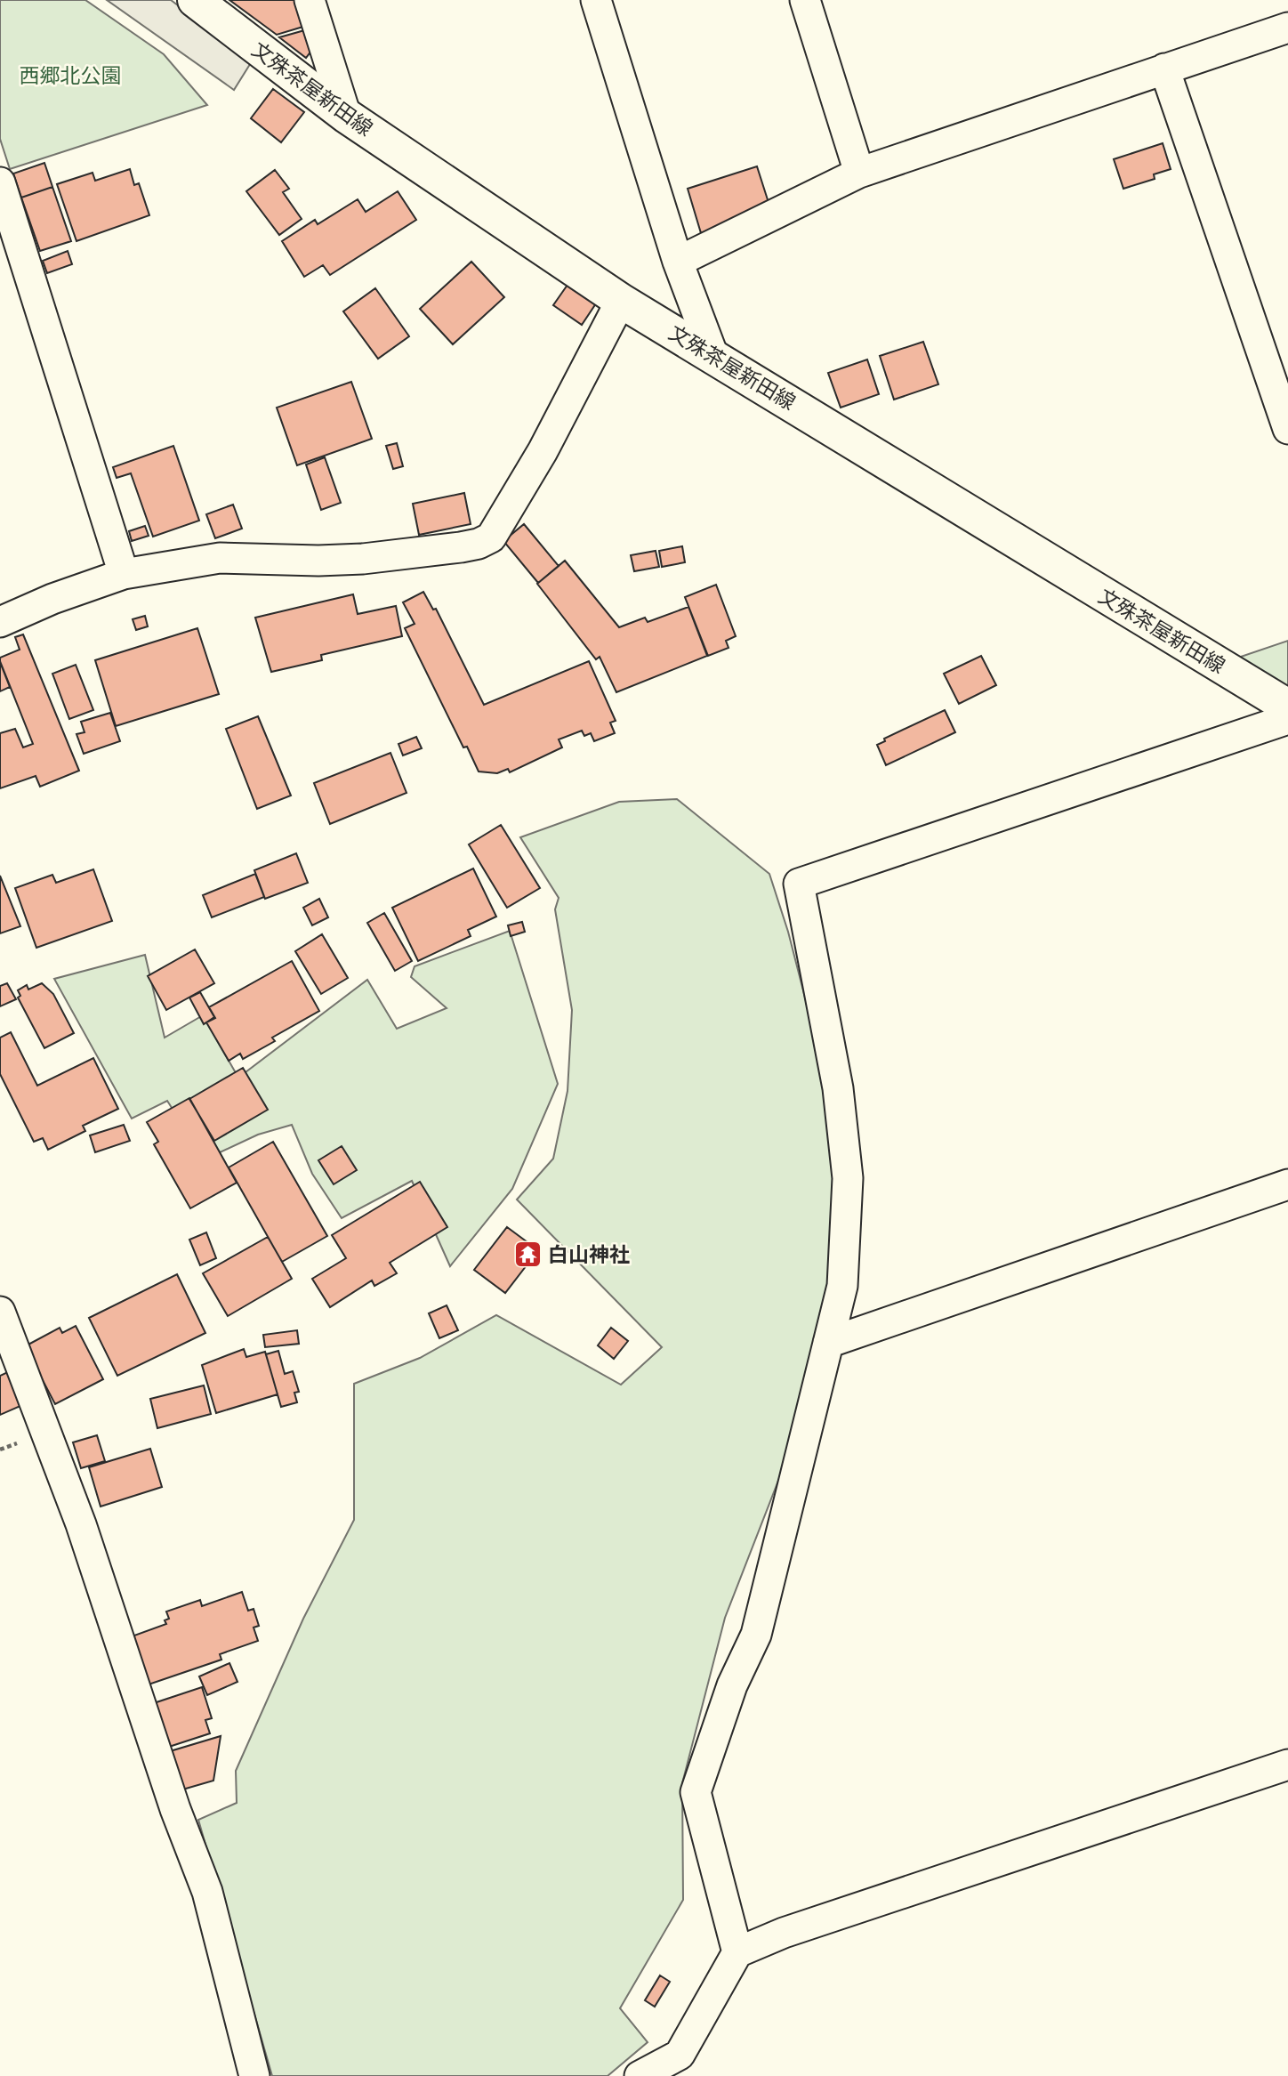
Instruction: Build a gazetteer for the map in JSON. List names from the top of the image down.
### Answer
{
  "streets": {
    "main road": ["文殊茶屋新田線"]
  },
  "parks": ["西郷北公園"],
  "places": {
    "temple": ["白山神社"]
  }
}
